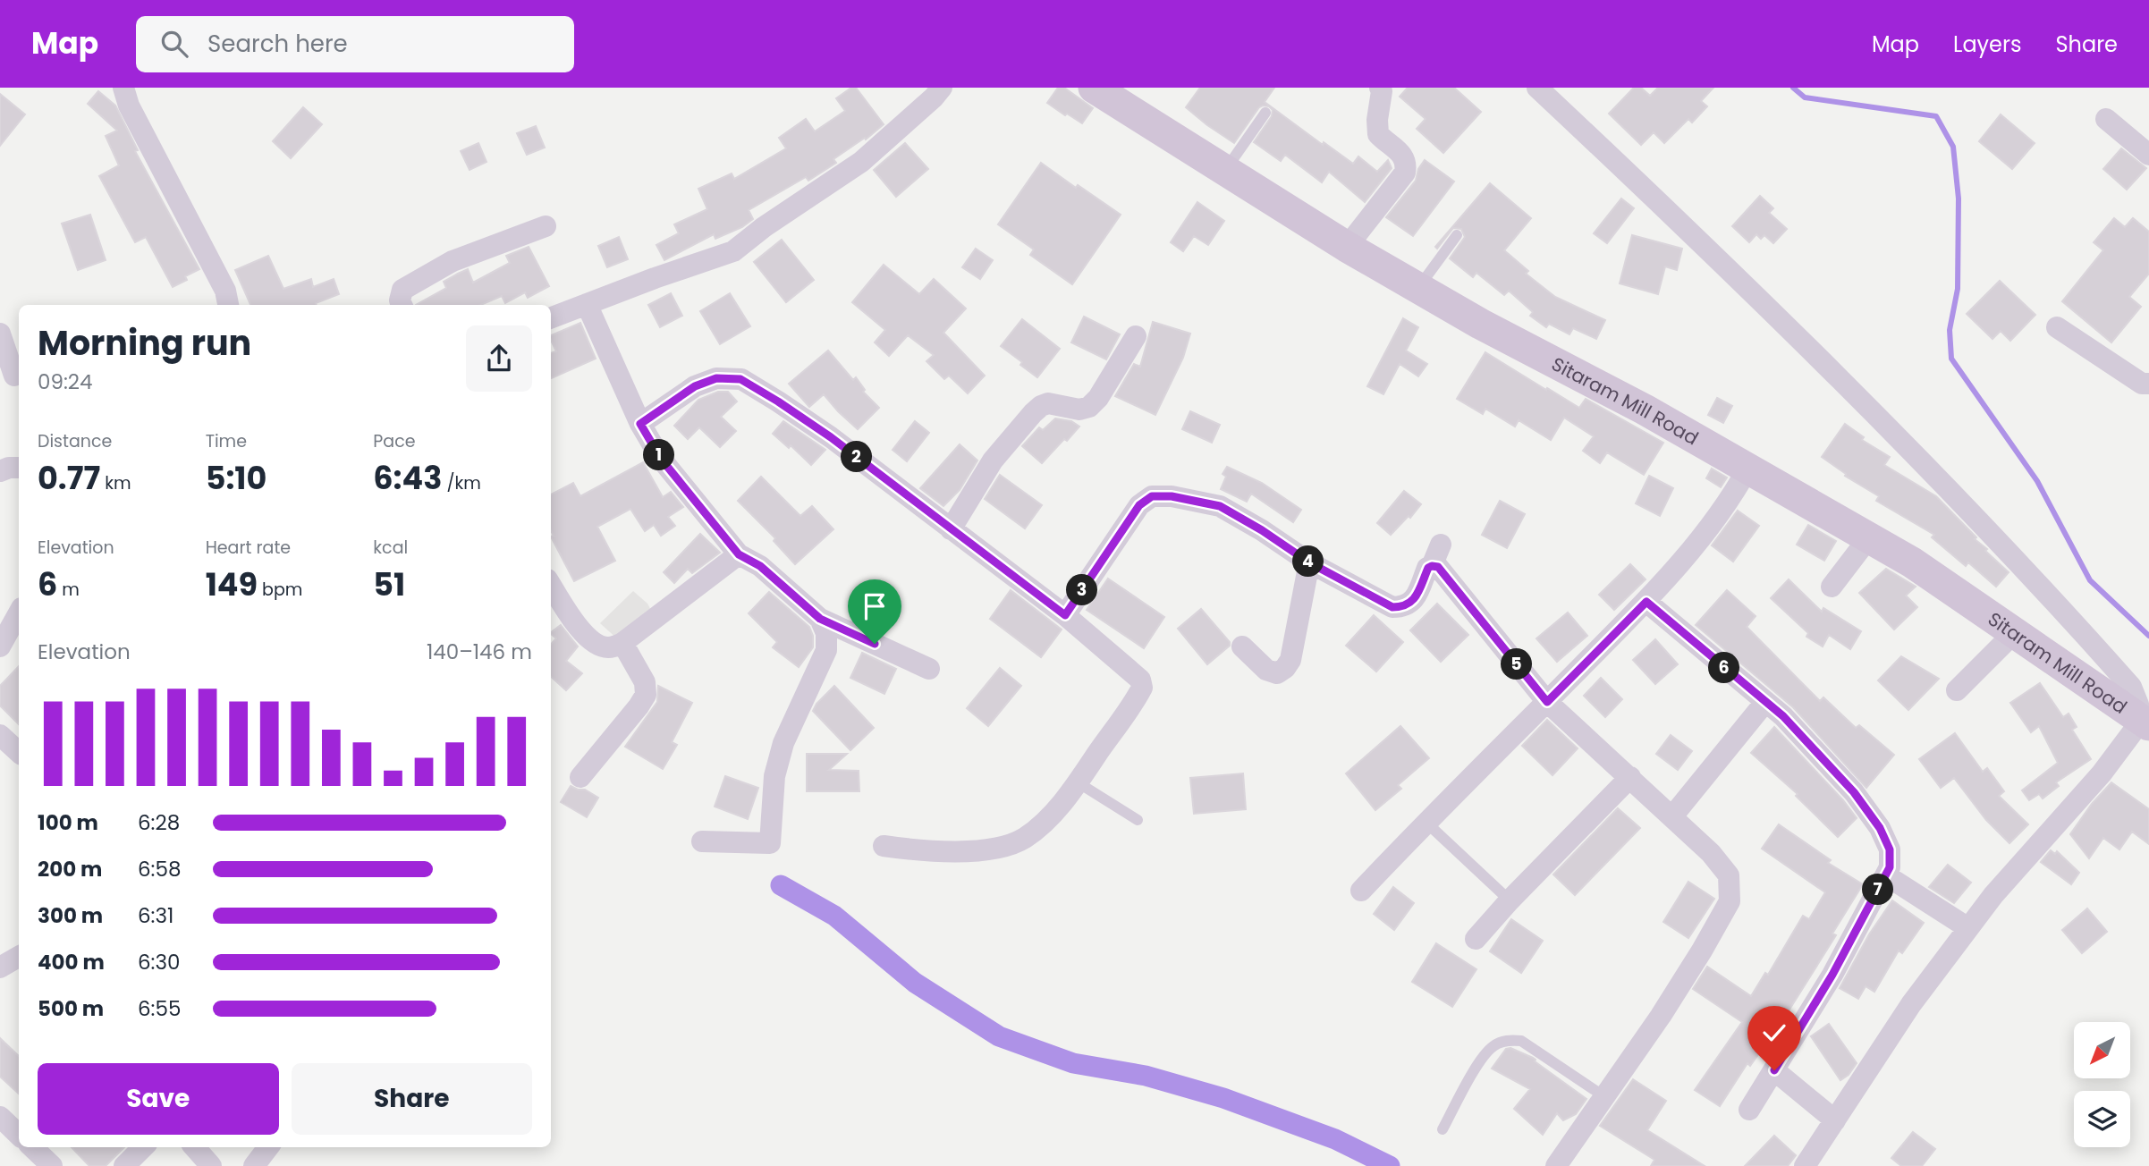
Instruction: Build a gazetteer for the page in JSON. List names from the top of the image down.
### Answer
{
  "streets": {
    "main road": ["Sitaram Mill Road"]
  },
  "north": "bottom left",
  "page": {
    "header": "Map",
    "search": "Search here",
    "nav": ["Map", "Layers", "Share"],
    "heading": ["Morning run", "09:24"],
    "stats": [
      ["Distance", "0.77 km"],
      ["Time", "5:10"],
      ["Pace", "6:43 /km"],
      ["Elevation", "6 m"],
      ["Heart rate", "149 bpm"],
      ["kcal", "51"]
    ],
    "pins": [
      "1",
      "2",
      "4",
      "3",
      "5",
      "6",
      "7"
    ],
    "chart": ["Elevation", "140–146 m"],
    "list": [
      {
        "name": "100 m",
        "note": "6:28"
      },
      {
        "name": "200 m",
        "note": "6:58"
      },
      {
        "name": "300 m",
        "note": "6:31"
      },
      {
        "name": "400 m",
        "note": "6:30"
      },
      {
        "name": "500 m",
        "note": "6:55"
      }
    ],
    "buttons": ["Save", "Share"]
  }
}
